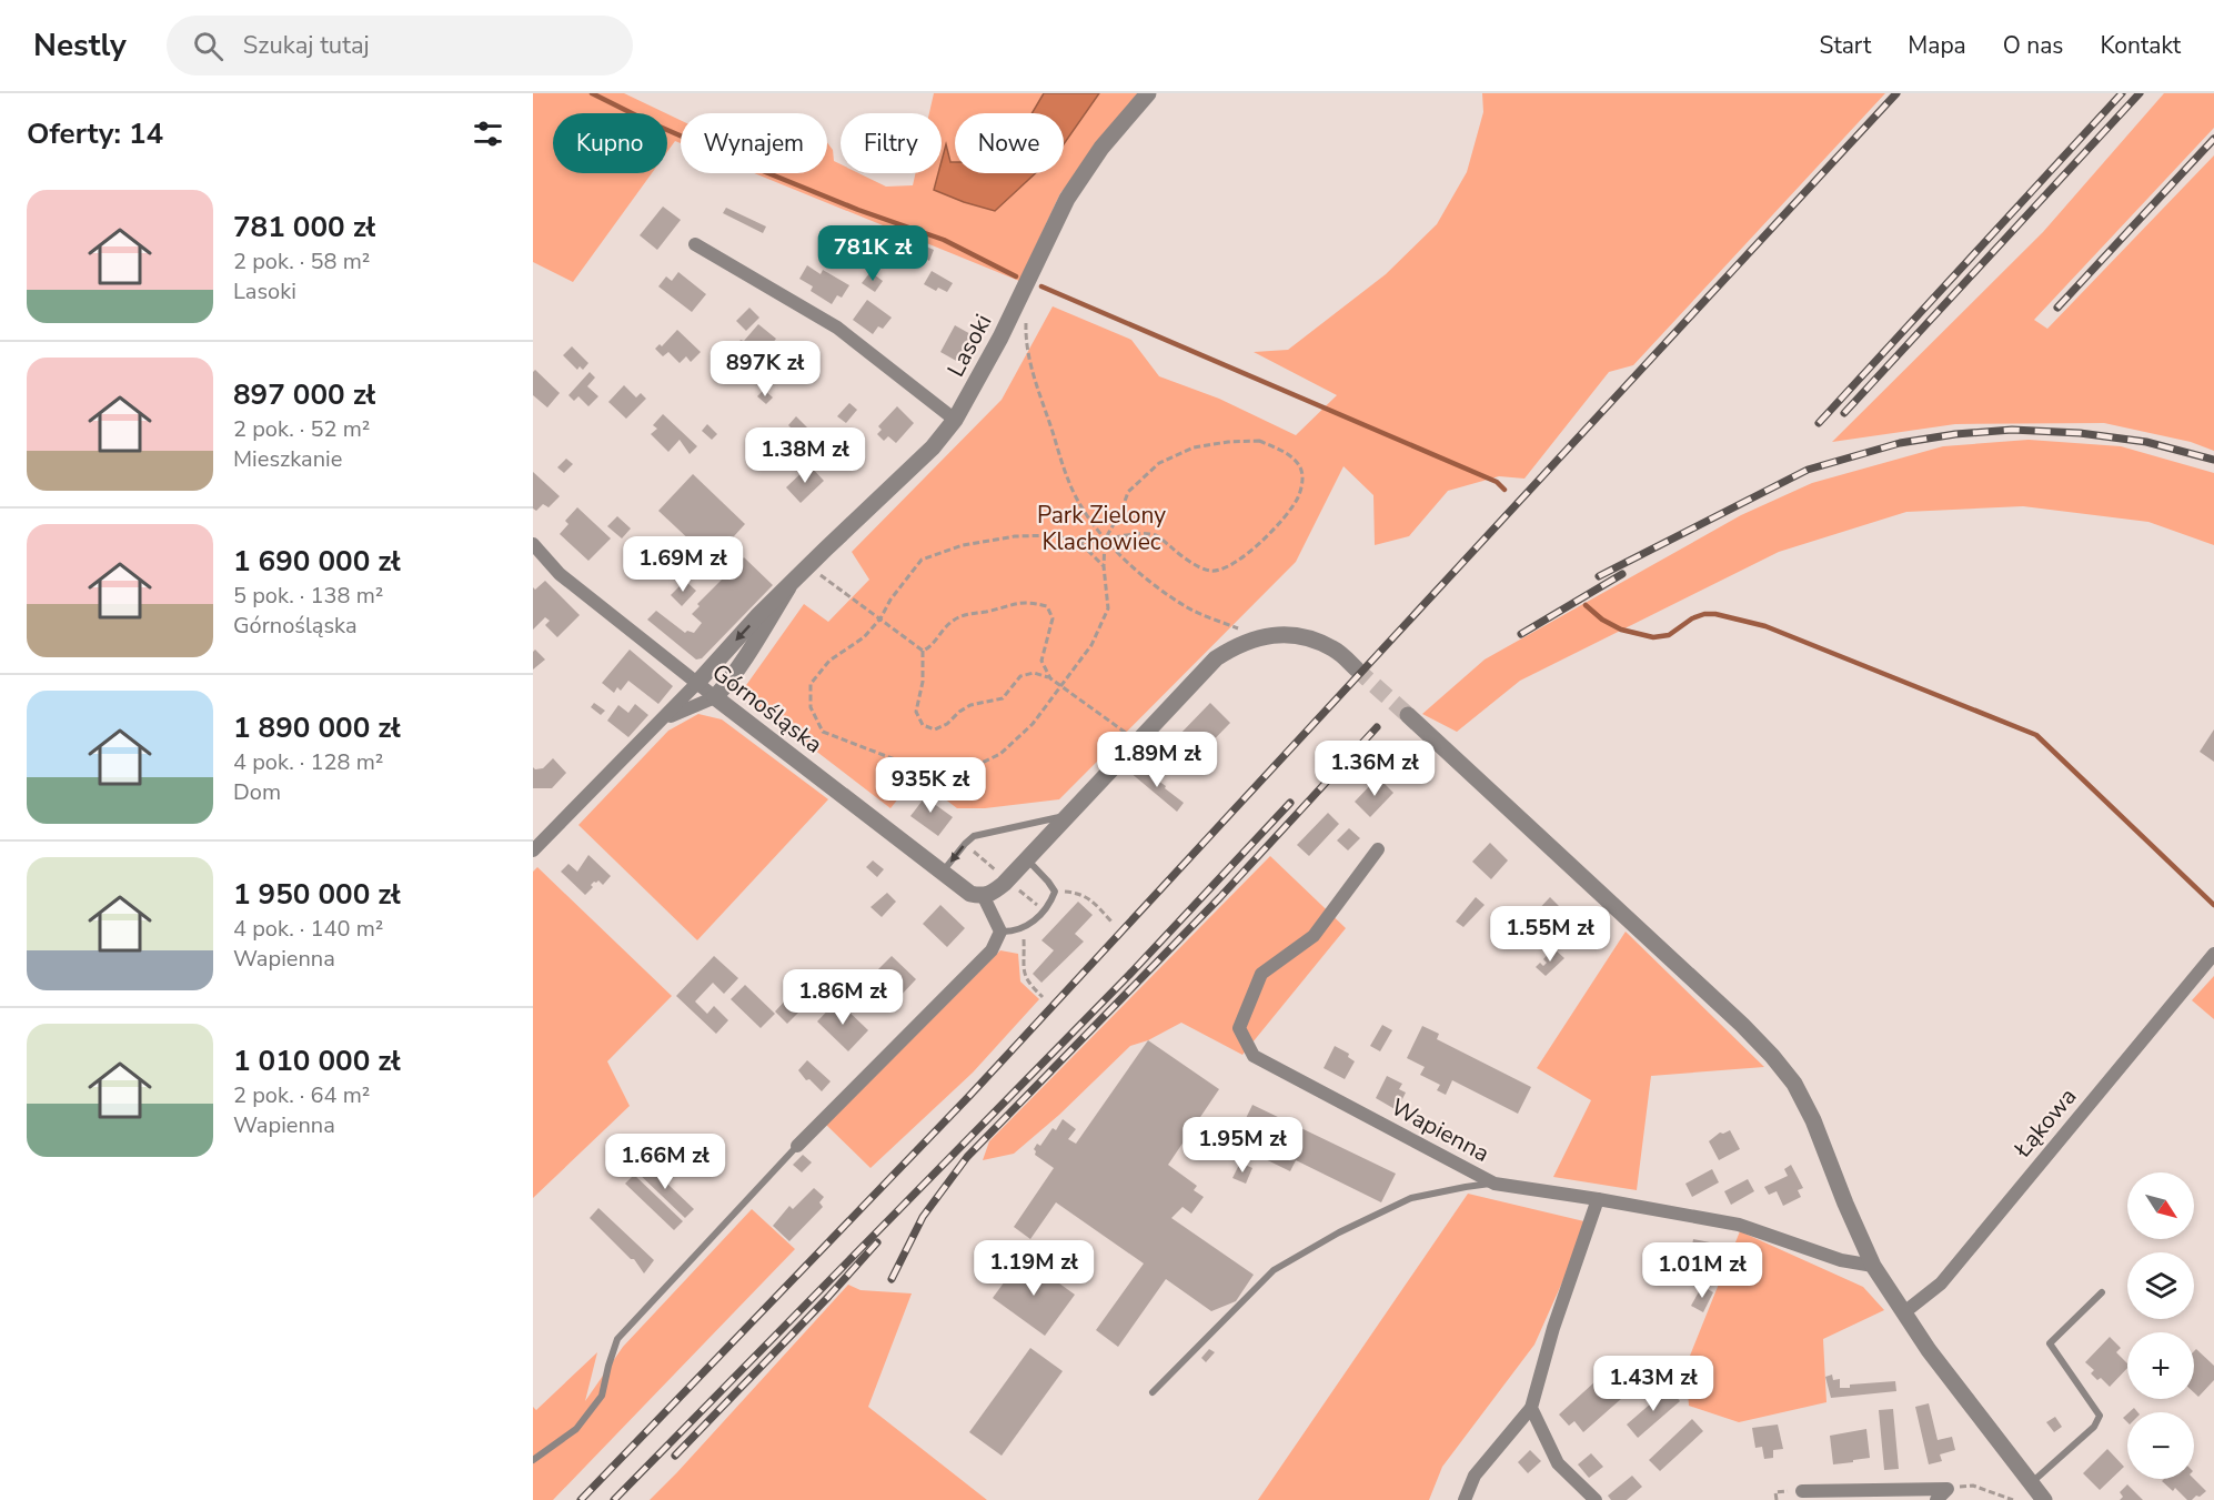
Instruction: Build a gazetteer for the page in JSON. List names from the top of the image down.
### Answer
{
  "streets": {
    "street": [
      "Lasoki",
      "Górnośląska",
      "Łąkowa",
      "Wapienna"
    ]
  },
  "parks": ["Park Zielony Klachowiec"],
  "north": "bottom right",
  "page": {
    "header": "Nestly",
    "search": "Szukaj tutaj",
    "nav": [
      "Start",
      "Mapa",
      "O nas",
      "Kontakt"
    ],
    "heading": "Oferty: 14",
    "chip": [
      "Kupno",
      "Wynajem",
      "Filtry",
      "Nowe"
    ],
    "list": [
      {
        "name": "781 000 zł",
        "note": "2 pok. · 58 m² · Lasoki"
      },
      {
        "name": "897 000 zł",
        "note": "2 pok. · 52 m² · Mieszkanie"
      },
      {
        "name": "1 690 000 zł",
        "note": "5 pok. · 138 m² · Górnośląska"
      },
      {
        "name": "1 890 000 zł",
        "note": "4 pok. · 128 m² · Dom"
      },
      {
        "name": "1 950 000 zł",
        "note": "4 pok. · 140 m² · Wapienna"
      },
      {
        "name": "1 010 000 zł",
        "note": "2 pok. · 64 m² · Wapienna"
      }
    ],
    "price": [
      "781K zł",
      "897K zł",
      "1.38M zł",
      "1.69M zł",
      "1.89M zł",
      "1.36M zł",
      "935K zł",
      "1.55M zł",
      "1.86M zł",
      "1.95M zł",
      "1.66M zł",
      "1.19M zł",
      "1.01M zł",
      "1.43M zł"
    ],
    "map_buttons": ["+", "−"]
  }
}
